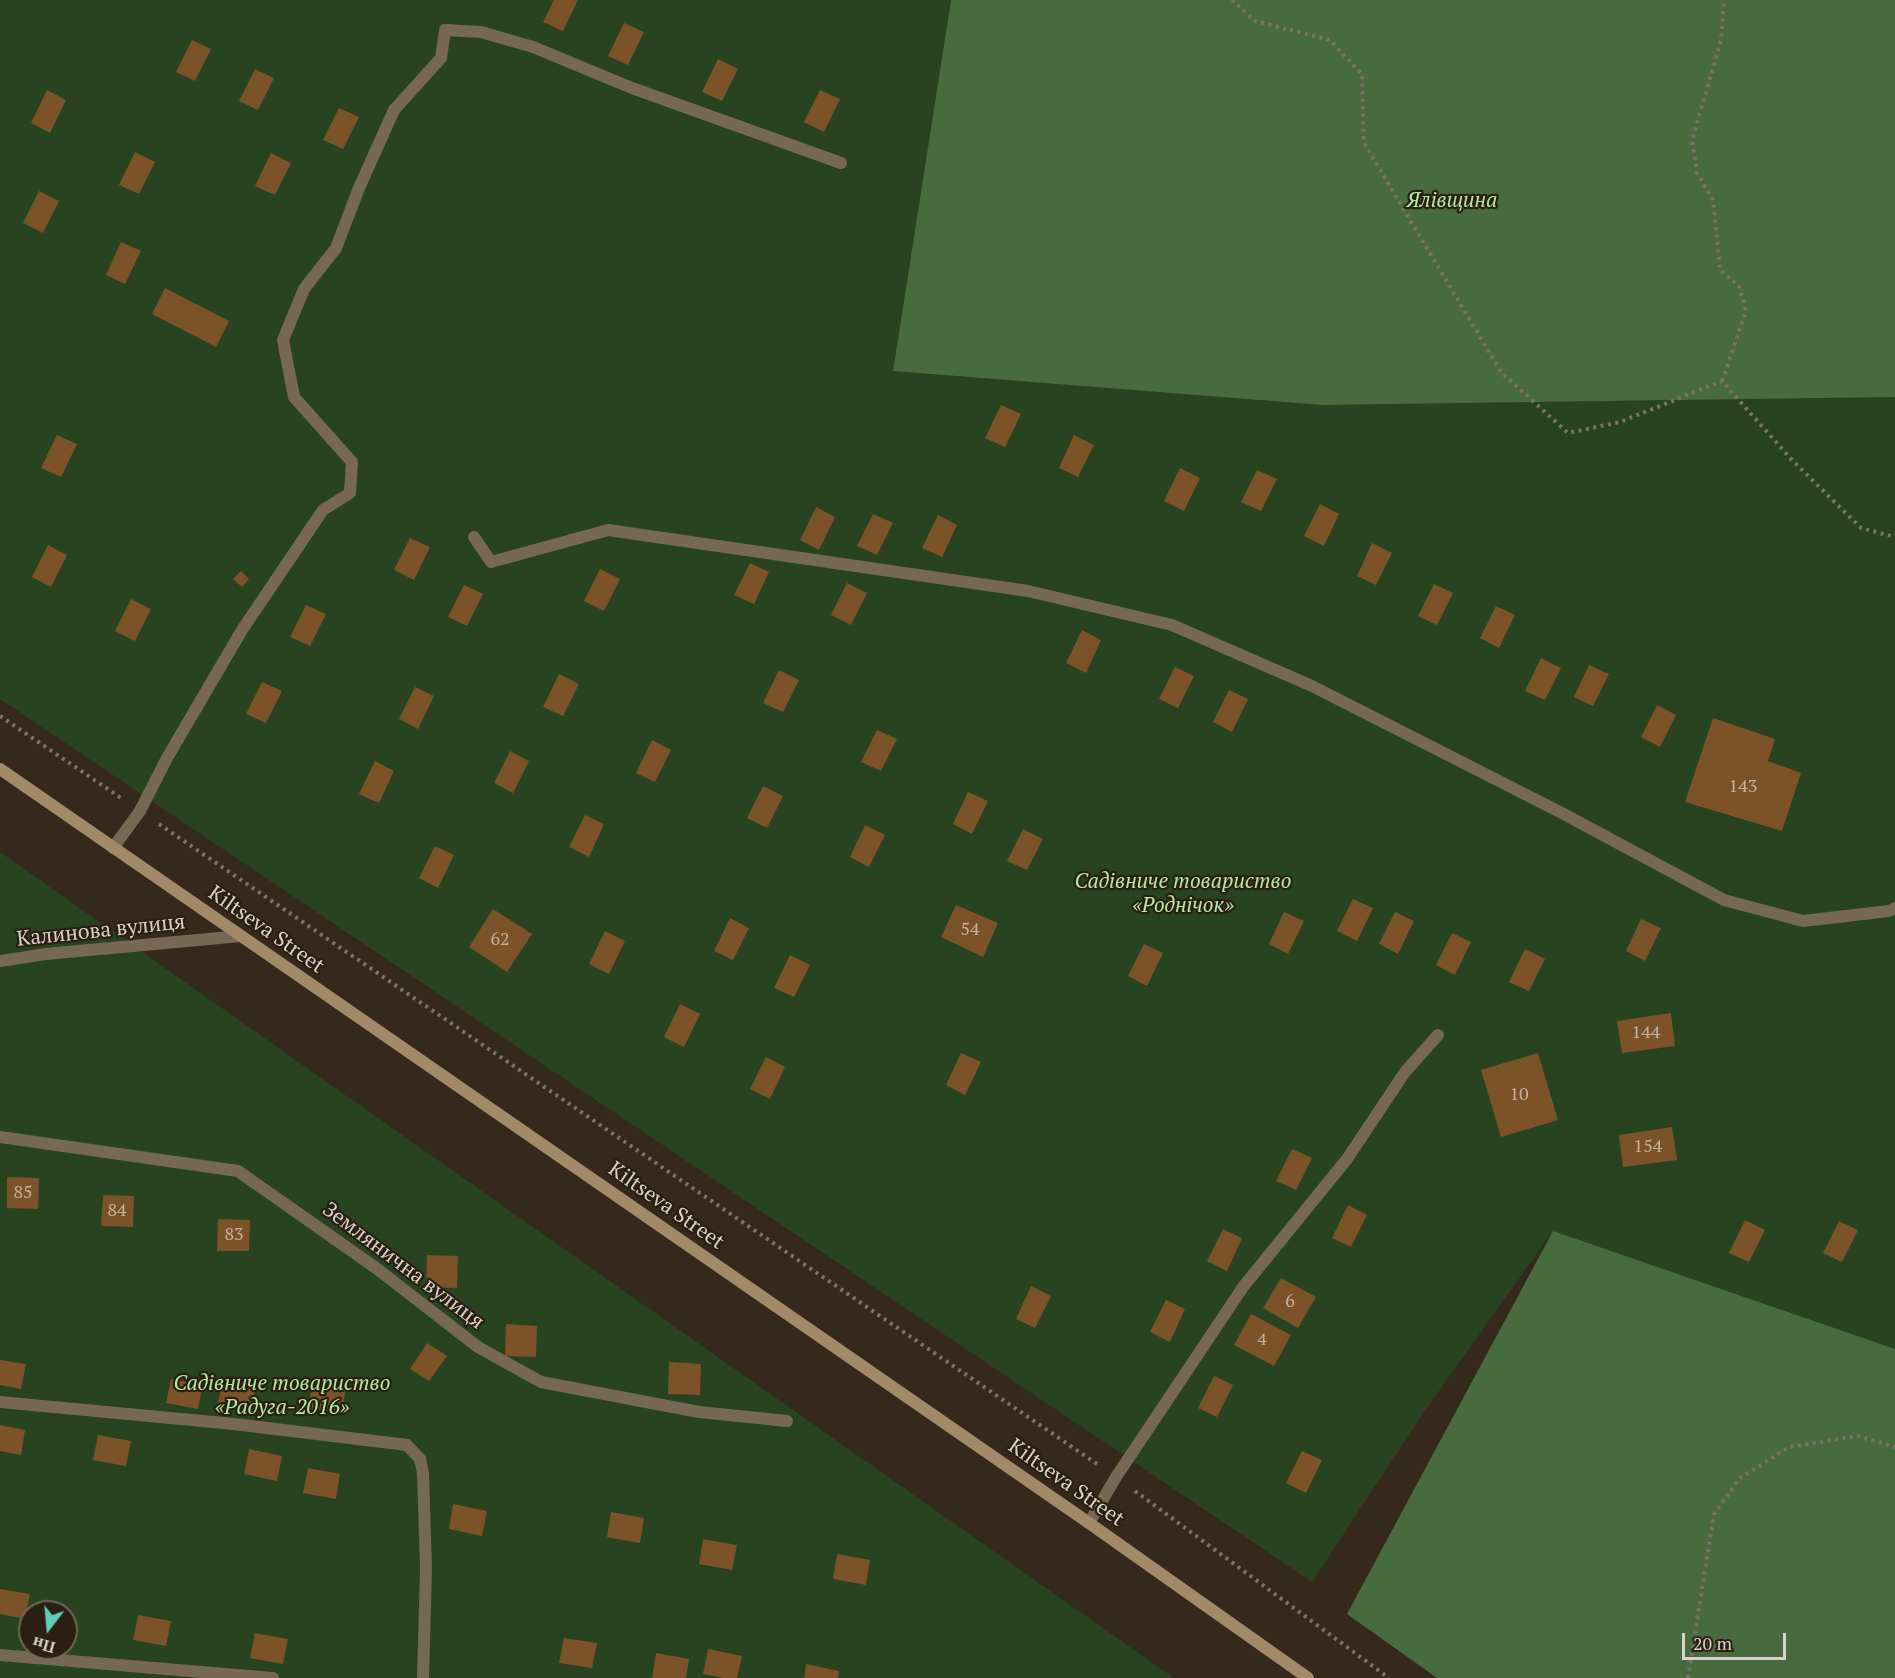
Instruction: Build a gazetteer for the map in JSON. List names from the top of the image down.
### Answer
{
  "streets": {
    "main road": ["Kiltseva Street"],
    "street": ["Калинова вулиця", "Землянична вулиця"]
  },
  "crossings": [
    ["Kiltseva Street", "Калинова вулиця"]
  ],
  "parks": ["Ялівщина", "Садівниче товариство «Роднічок»", "Садівниче товариство «Радуга-2016»"],
  "house_numbers": [
    "143",
    "54",
    "62",
    "144",
    "10",
    "154",
    "85",
    "84",
    "83",
    "6",
    "4"
  ],
  "scale_bar": "20 m",
  "north": "bottom"
}
